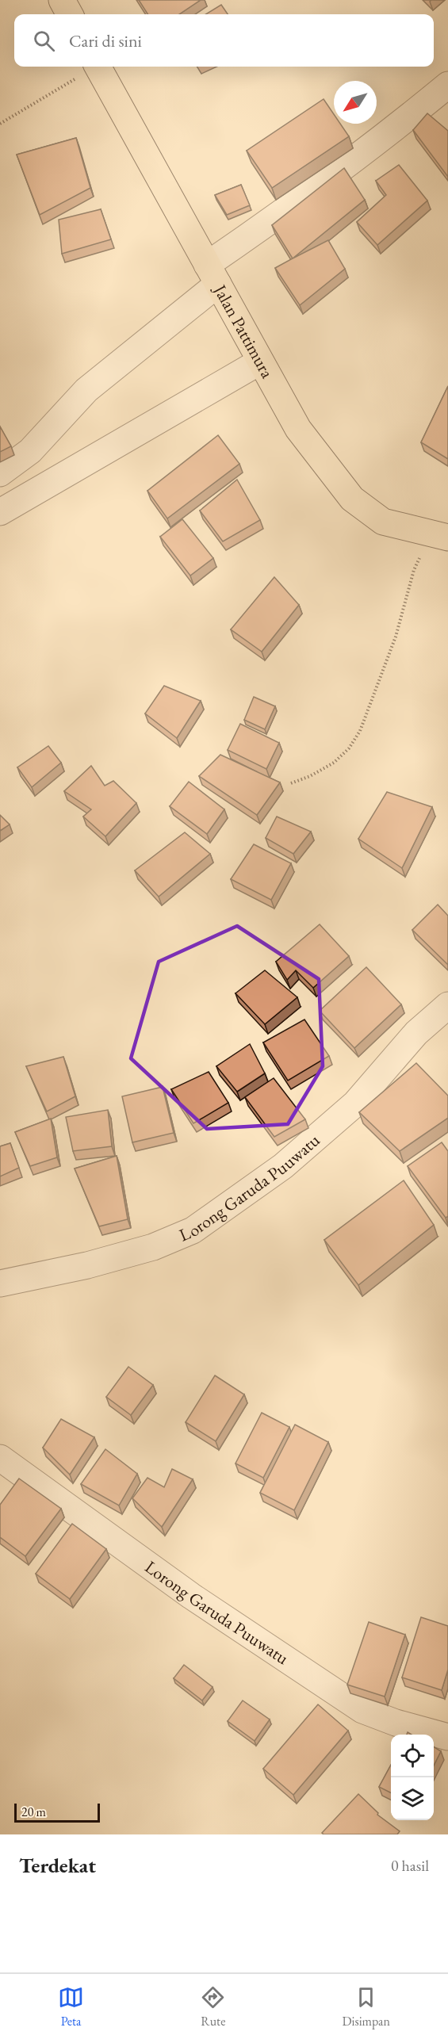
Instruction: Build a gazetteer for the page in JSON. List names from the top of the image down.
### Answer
{
  "streets": {
    "highway": ["Jalan Pattimura"],
    "street": ["Lorong Garuda Puuwatu"]
  },
  "scale_bar": "20 m",
  "north": "bottom left",
  "page": {
    "search": "Cari di sini",
    "scale": "20 m",
    "heading": ["Terdekat", "0 hasil"],
    "nav": ["Peta", "Rute", "Disimpan"]
  }
}
